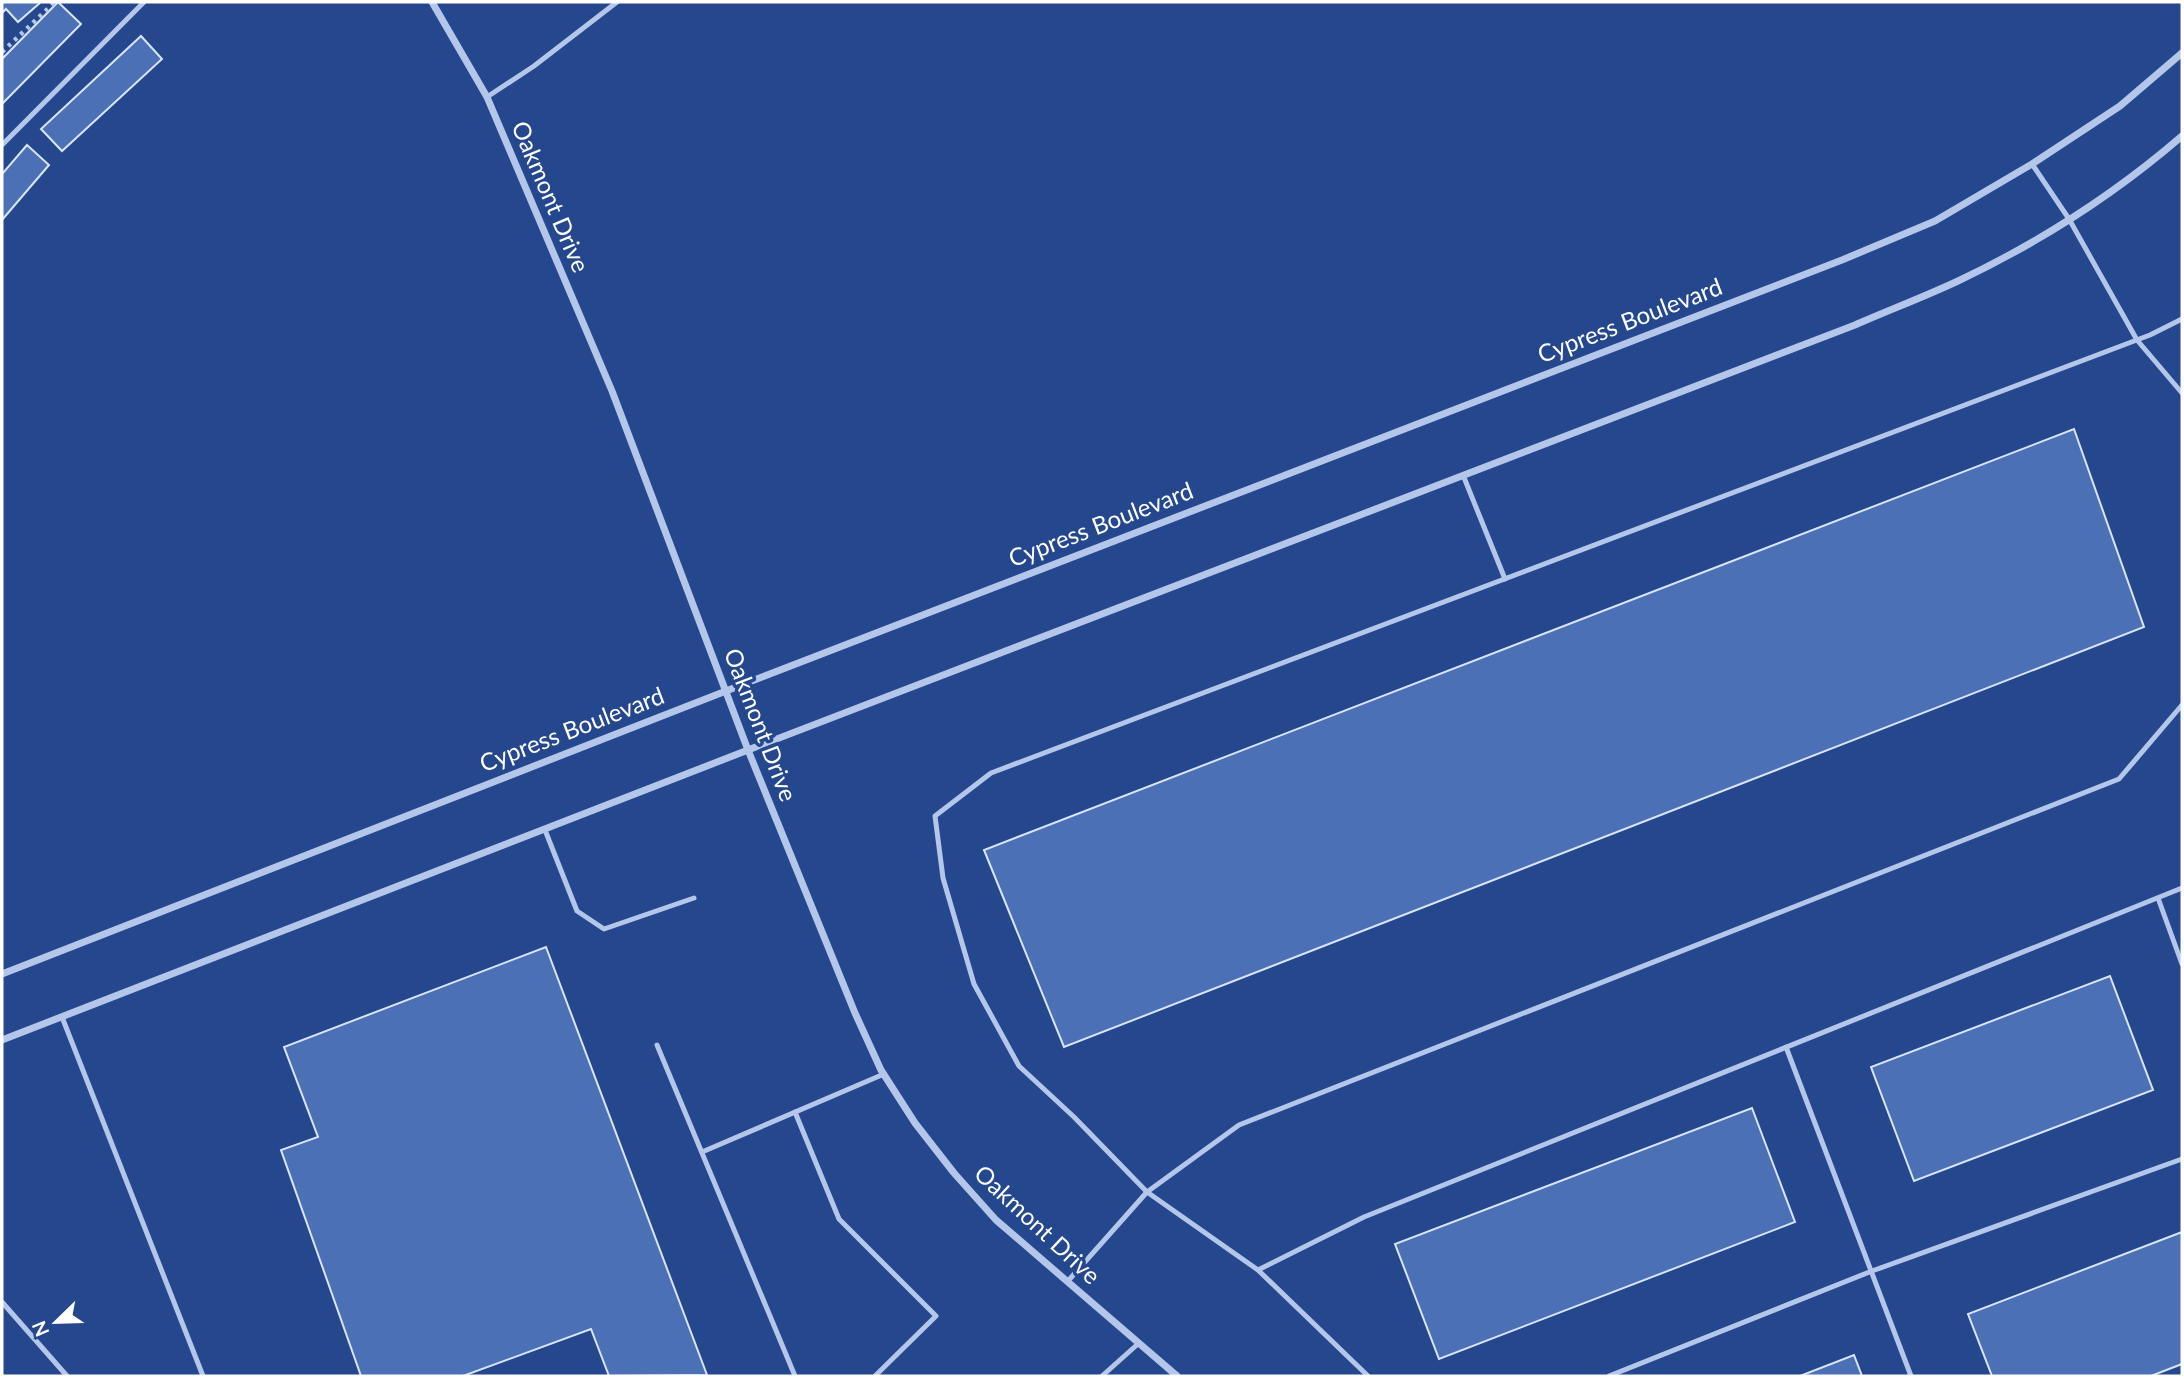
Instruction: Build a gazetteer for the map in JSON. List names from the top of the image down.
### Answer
{
  "streets": {
    "street": ["Oakmont Drive", "Cypress Boulevard"]
  },
  "crossings": [
    ["Oakmont Drive", "Cypress Boulevard"]
  ],
  "north": "bottom left"
}
